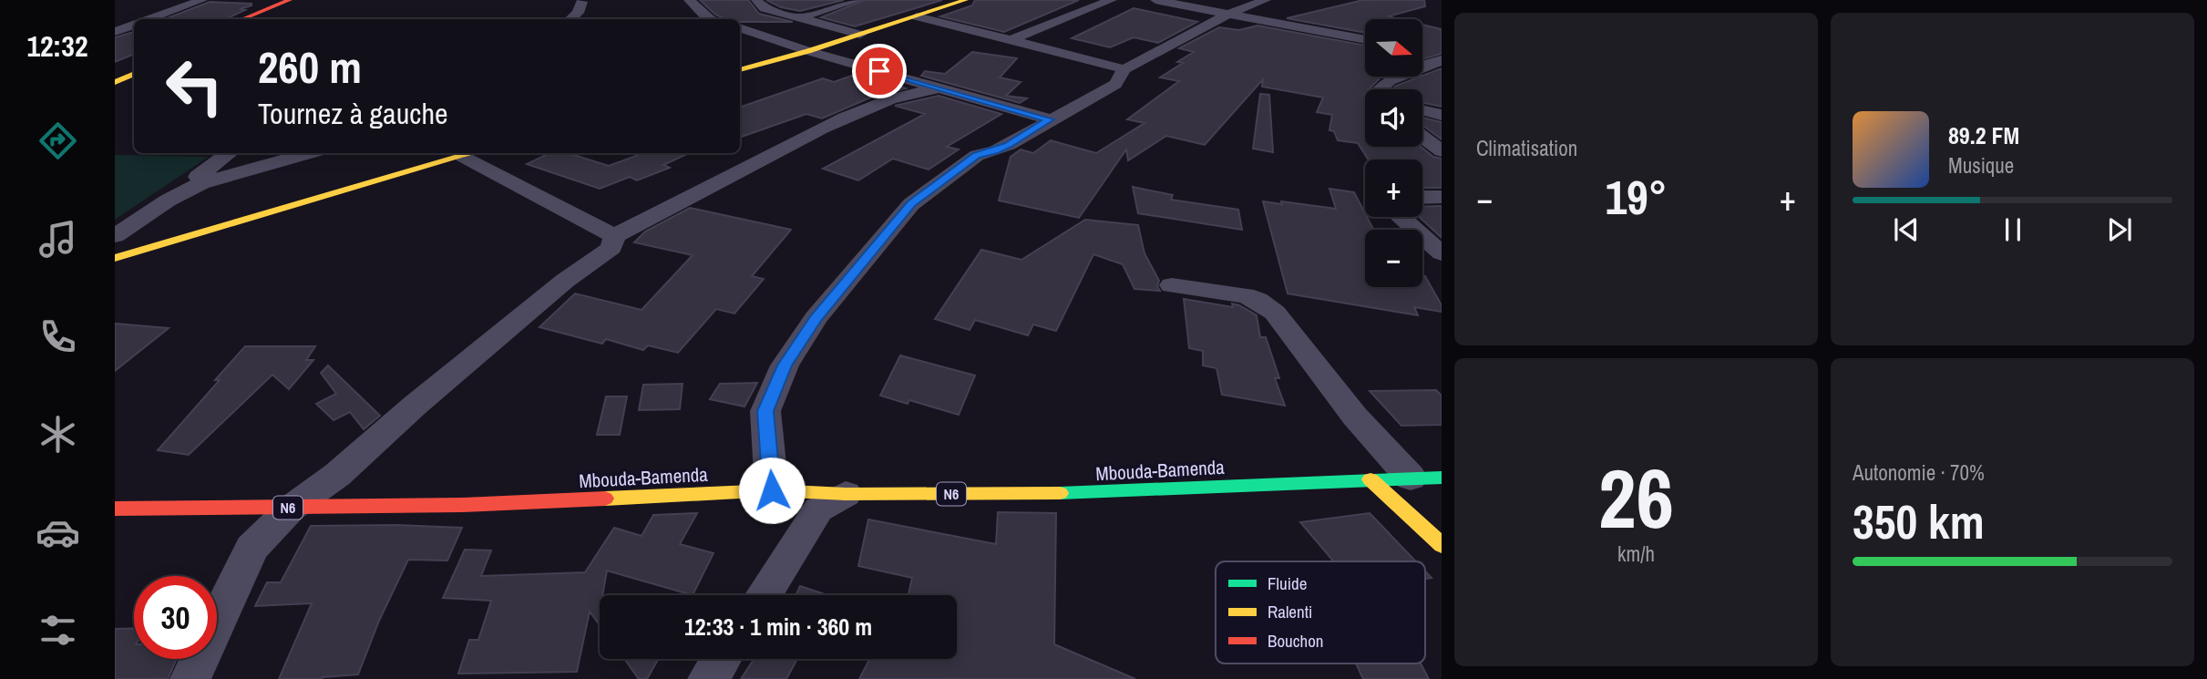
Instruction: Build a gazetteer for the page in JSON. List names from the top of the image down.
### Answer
{
  "streets": {
    "main road": ["Mbouda-Bamenda", "N6"]
  },
  "legend": ["Fluide", "Ralenti", "Bouchon"],
  "north": "right",
  "page": {
    "tabs": "12:32",
    "tile": [
      "Climatisation",
      ["26", "km/h"],
      ["Autonomie · 70%", "350 km"]
    ],
    "map_buttons": ["+", "−"],
    "turn": ["260 m", "Tournez à gauche"],
    "song": ["89.2 FM", "Musique"],
    "heat": ["−", "19°", "+"],
    "limit": "30",
    "trip": "12:33 · 1 min · 360 m"
  }
}
